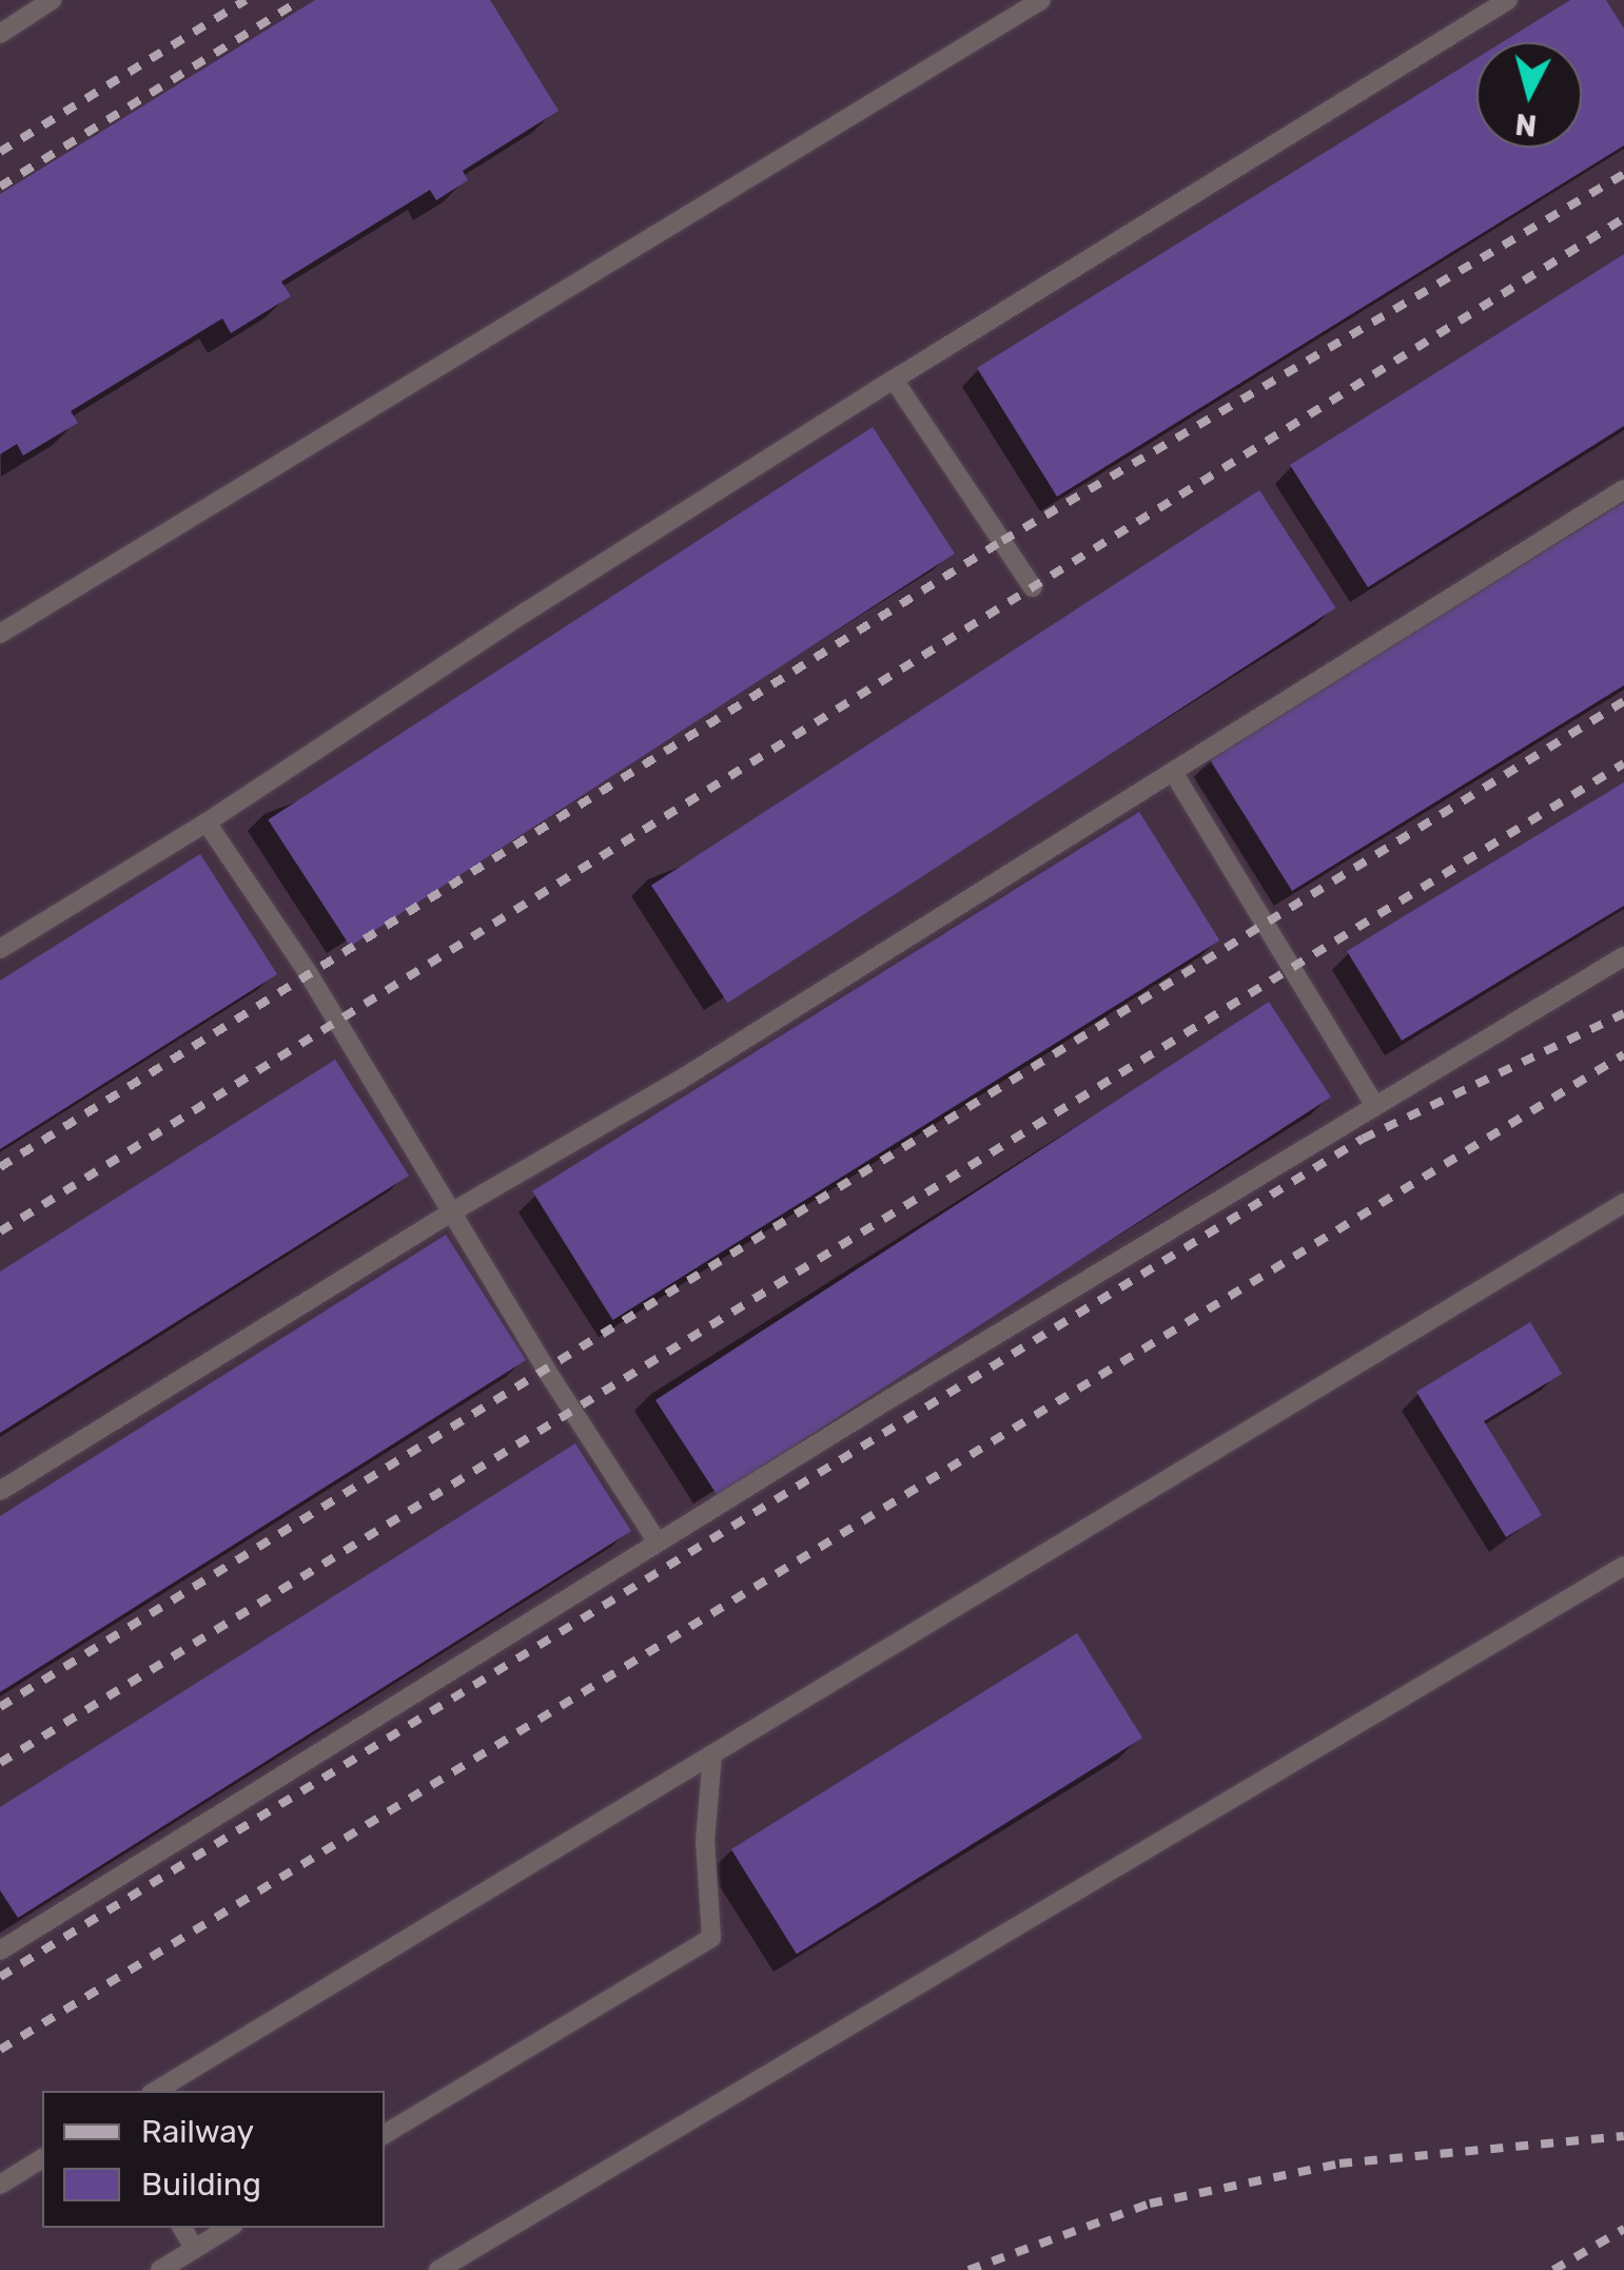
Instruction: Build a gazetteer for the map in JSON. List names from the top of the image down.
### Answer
{
  "legend": ["Railway", "Building"],
  "north": "bottom"
}
